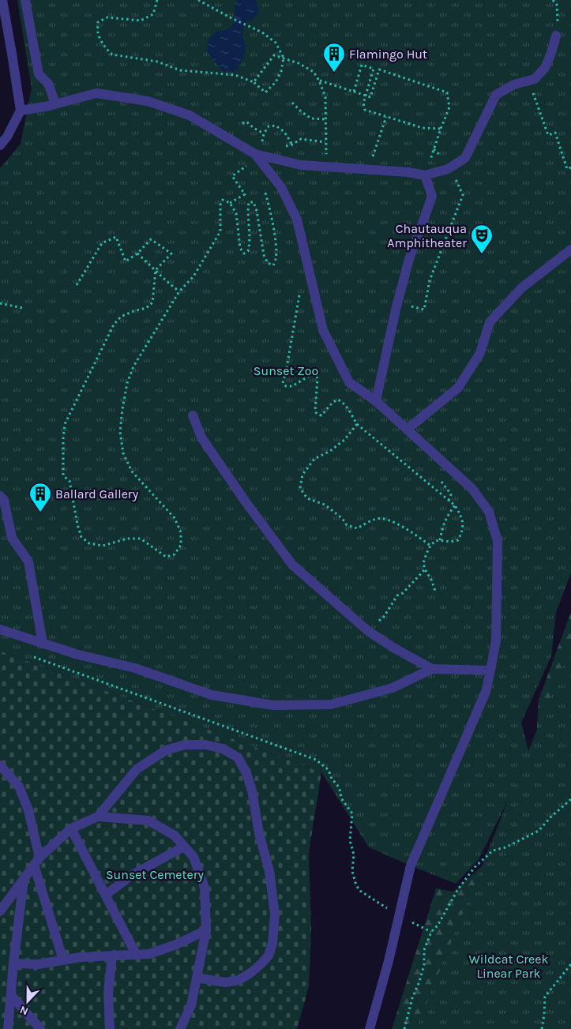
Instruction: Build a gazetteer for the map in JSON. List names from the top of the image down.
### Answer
{
  "parks": ["Sunset Zoo", "Sunset Cemetery", "Wildcat Creek Linear Park"],
  "places": {
    "building": ["Flamingo Hut", "Ballard Gallery"],
    "theatre": ["Chautauqua Amphitheater"]
  },
  "north": "bottom"
}
